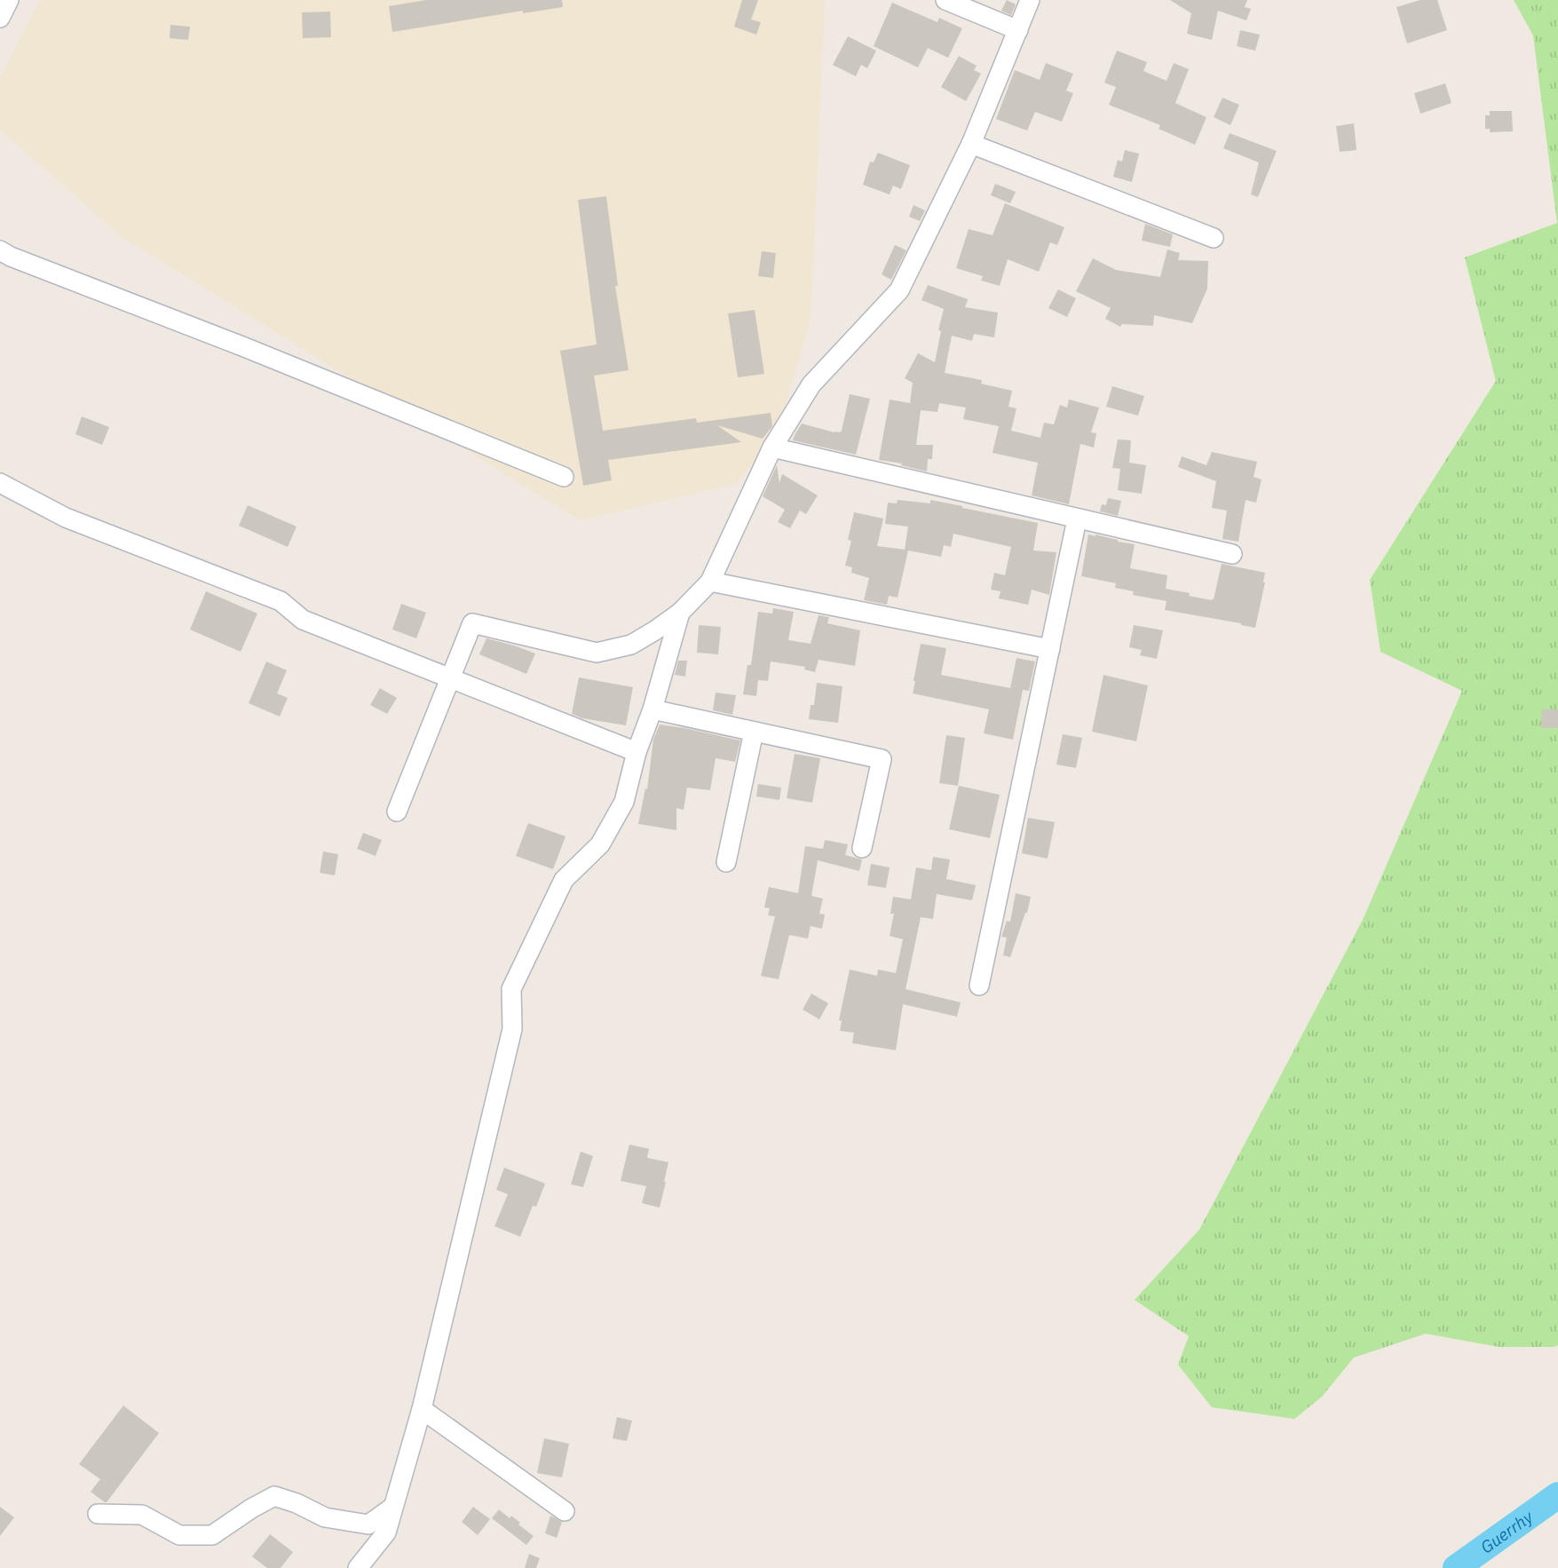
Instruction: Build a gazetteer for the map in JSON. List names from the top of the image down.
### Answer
{
  "water": ["Guerrhy"]
}
